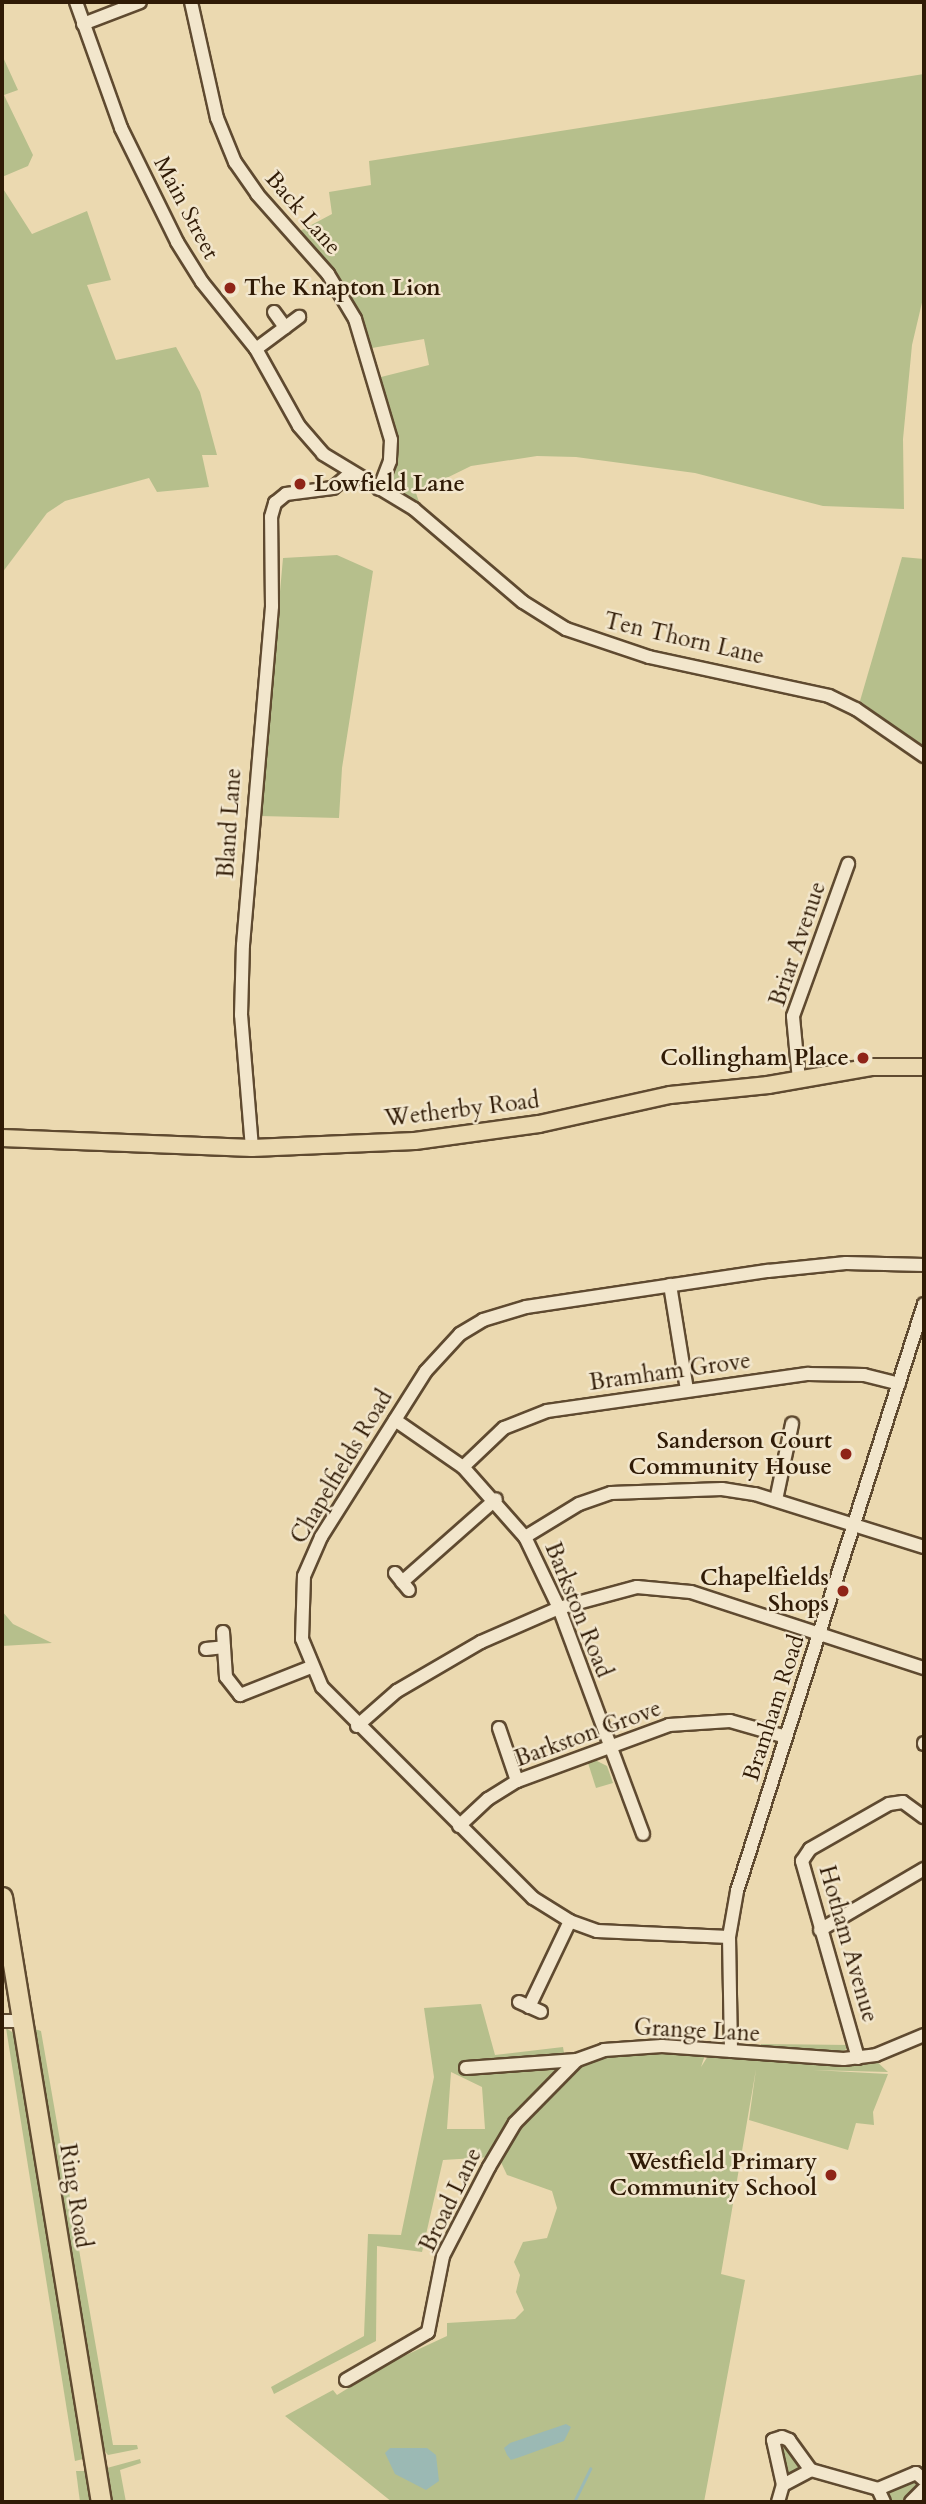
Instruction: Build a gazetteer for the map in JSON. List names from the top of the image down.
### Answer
{
  "streets": {
    "highway": ["Ring Road"],
    "main road": ["Wetherby Road"],
    "street": [
      "Main Street",
      "Back Lane",
      "Ten Thorn Lane",
      "Bland Lane",
      "Briar Avenue",
      "Bramham Grove",
      "Chapelfields Road",
      "Barkston Road",
      "Bramham Road",
      "Barkston Grove",
      "Hotham Avenue",
      "Grange Lane",
      "Broad Lane"
    ]
  },
  "crossings": [
    ["Main Street", "Back Lane"],
    ["Main Street", "Ten Thorn Lane"],
    ["Main Street", "Bland Lane"],
    ["Bland Lane", "Wetherby Road"],
    ["Briar Avenue", "Wetherby Road"],
    ["Bramham Grove", "Barkston Road"],
    ["Bramham Grove", "Bramham Road"],
    ["Chapelfields Road", "Barkston Road"],
    ["Chapelfields Road", "Bramham Road"],
    ["Chapelfields Road", "Barkston Grove"],
    ["Barkston Road", "Barkston Grove"],
    ["Bramham Road", "Barkston Grove"],
    ["Bramham Road", "Grange Lane"],
    ["Hotham Avenue", "Grange Lane"],
    ["Grange Lane", "Broad Lane"]
  ],
  "places": [
    "The Knapton Lion",
    "Lowfield Lane",
    "Collingham Place",
    "Sanderson Court Community House",
    "Chapelfields Shops",
    "Westfield Primary Community School"
  ]
}
